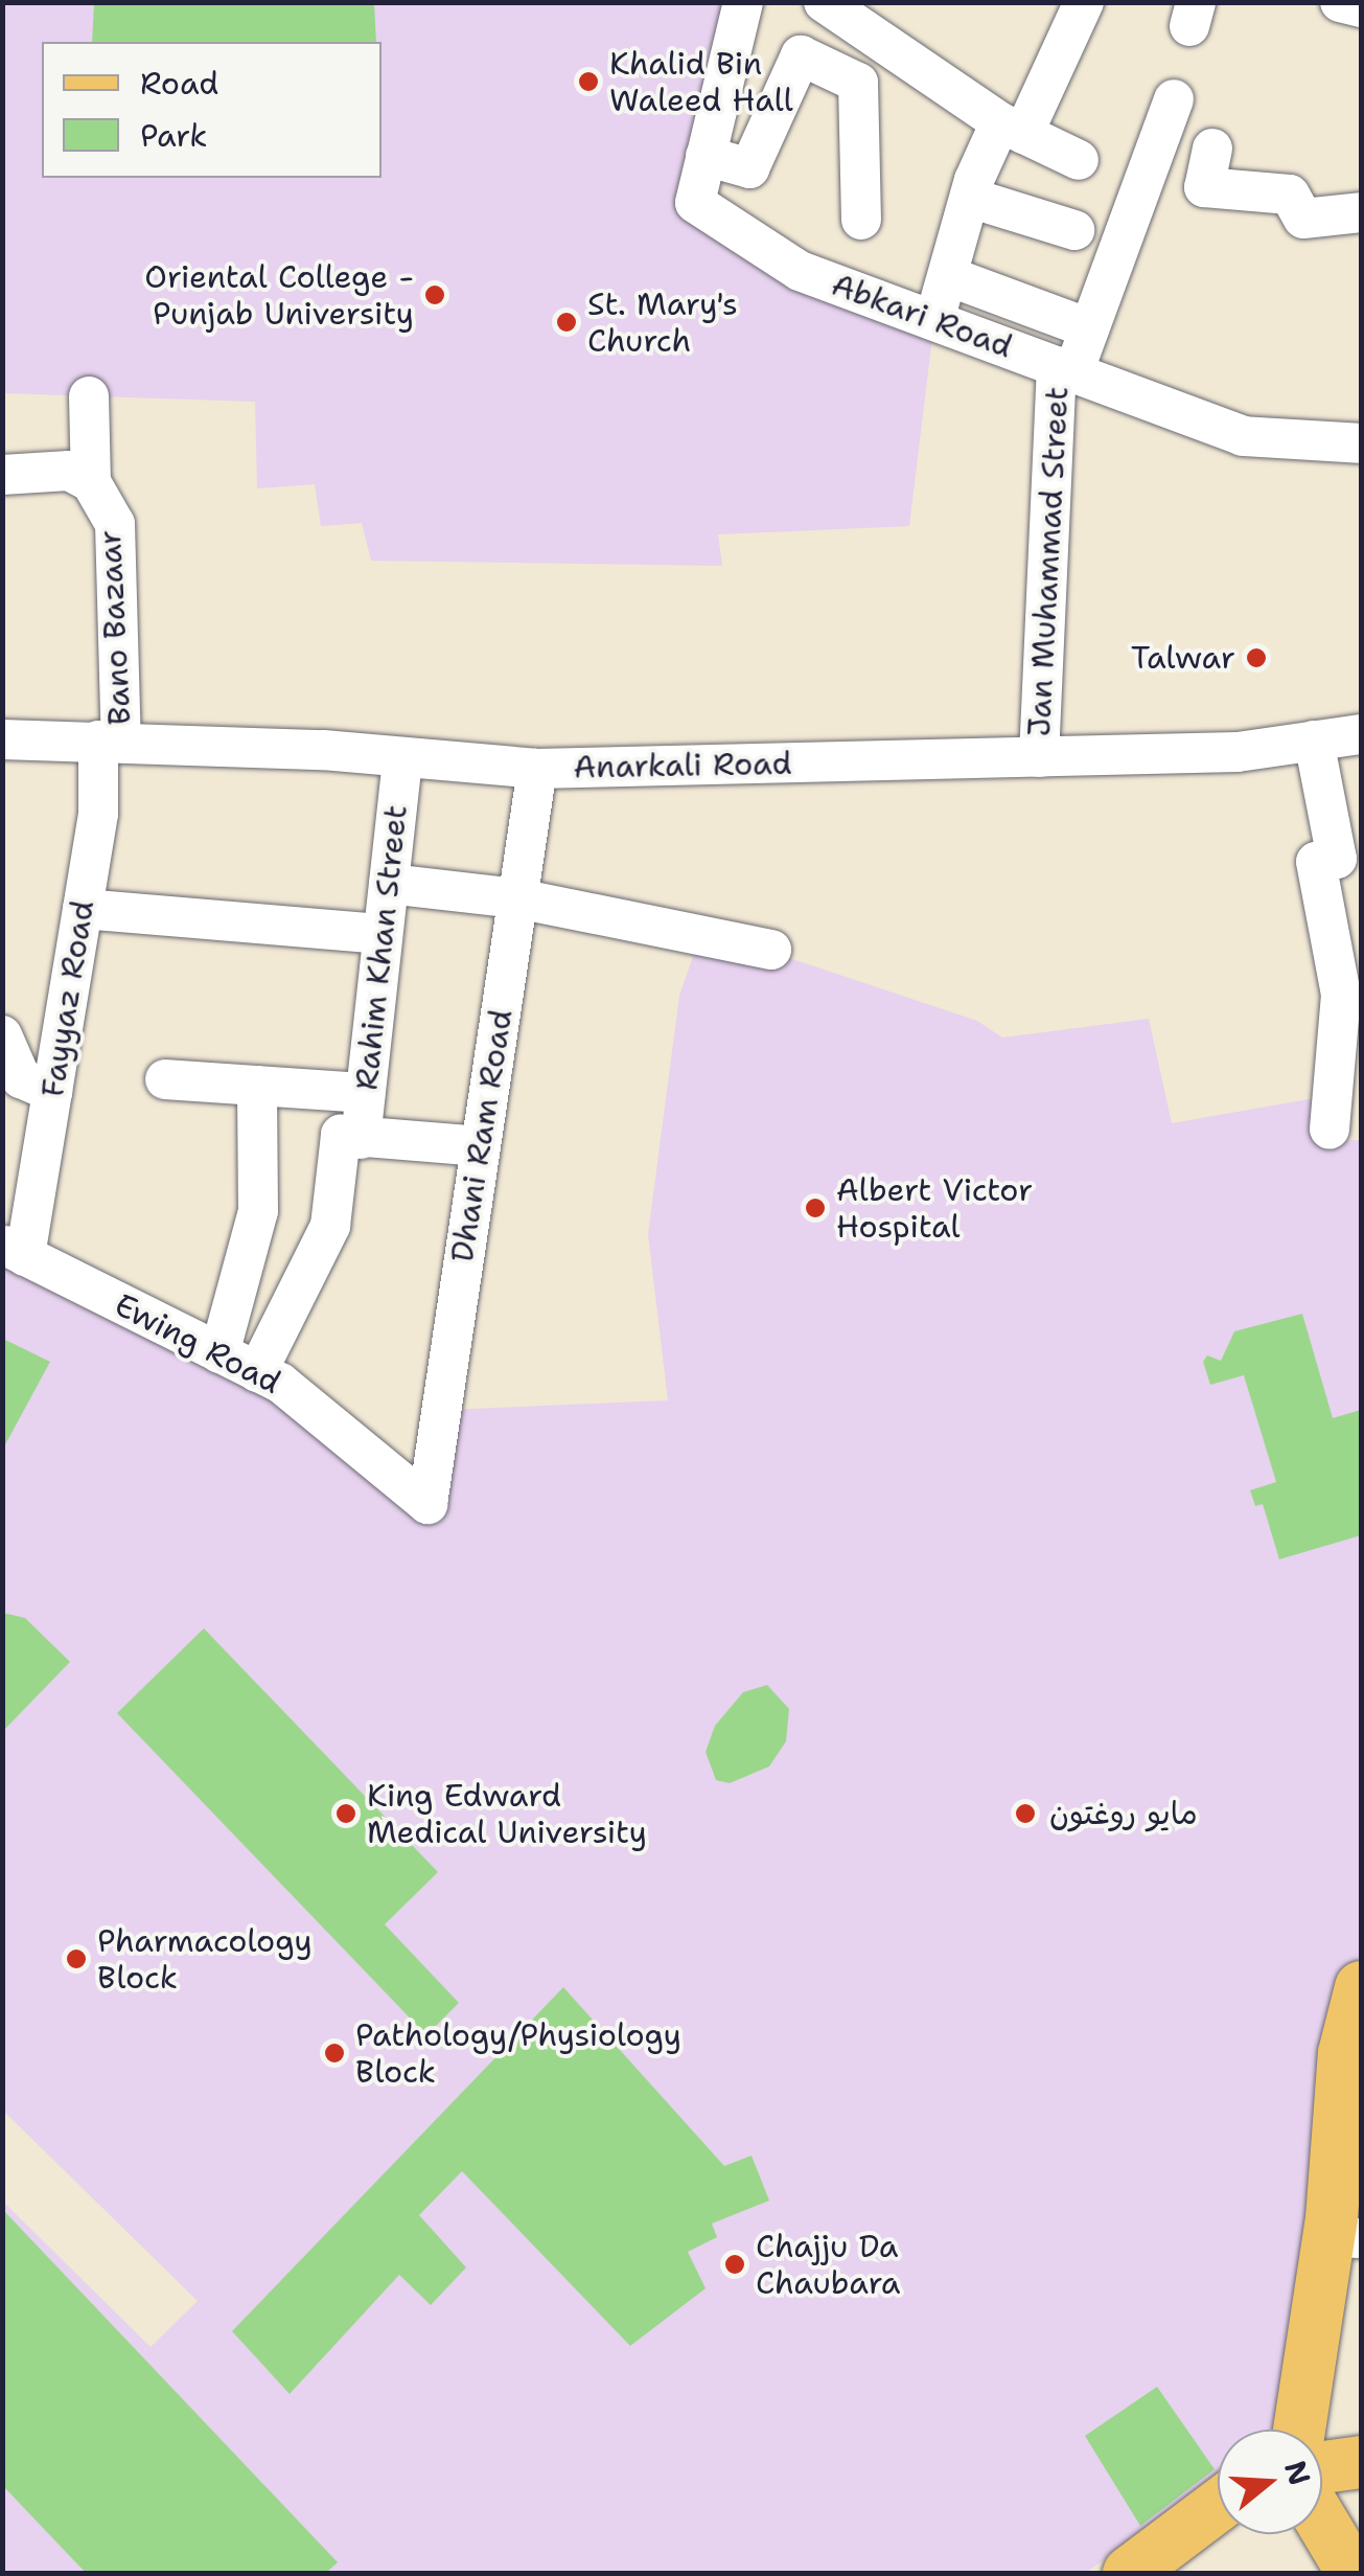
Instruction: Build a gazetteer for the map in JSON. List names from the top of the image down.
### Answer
{
  "streets": {
    "street": [
      "Abkari Road",
      "Jan Muhammad Street",
      "Bano Bazaar",
      "Anarkali Road",
      "Rahim Khan Street",
      "Fayyaz Road",
      "Dhani Ram Road",
      "Ewing Road"
    ]
  },
  "crossings": [
    ["Abkari Road", "Jan Muhammad Street"],
    ["Jan Muhammad Street", "Anarkali Road"],
    ["Bano Bazaar", "Anarkali Road"],
    ["Bano Bazaar", "Fayyaz Road"],
    ["Anarkali Road", "Rahim Khan Street"],
    ["Anarkali Road", "Fayyaz Road"],
    ["Anarkali Road", "Dhani Ram Road"],
    ["Rahim Khan Street", "Ewing Road"],
    ["Fayyaz Road", "Ewing Road"],
    ["Dhani Ram Road", "Ewing Road"]
  ],
  "places": [
    "Khalid Bin Waleed Hall",
    "Oriental College - Punjab University",
    "St. Mary's Church",
    "Talwar",
    "Albert Victor Hospital",
    "King Edward Medical University",
    "مایو روغتون",
    "Pharmacology Block",
    "Pathology/Physiology Block",
    "Chajju Da Chaubara"
  ],
  "legend": ["Road", "Park"],
  "north": "right"
}
